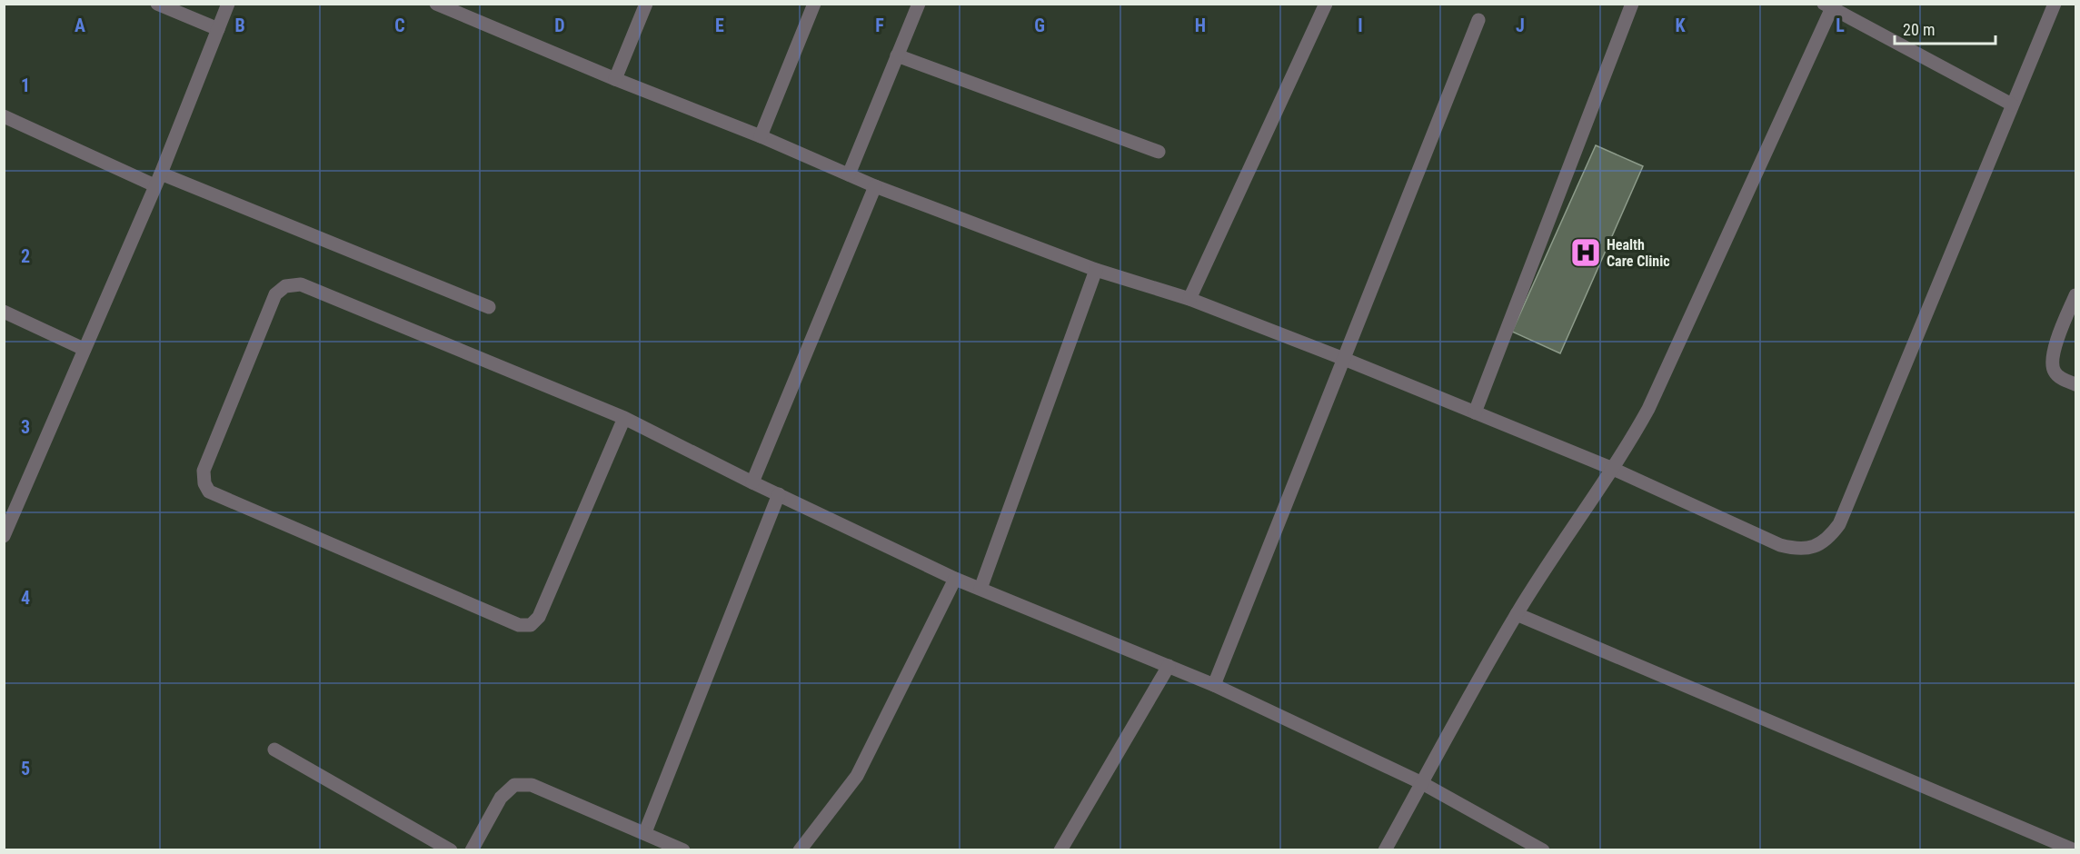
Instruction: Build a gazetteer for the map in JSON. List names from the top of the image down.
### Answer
{
  "places": {
    "hospital": ["Health Care Clinic"]
  },
  "scale_bar": "20 m",
  "grid": {
    "columns": [
      "A",
      "B",
      "C",
      "D",
      "E",
      "F",
      "G",
      "H",
      "I",
      "J",
      "K",
      "L"
    ],
    "rows": [
      "1",
      "2",
      "3",
      "4",
      "5"
    ]
  }
}
